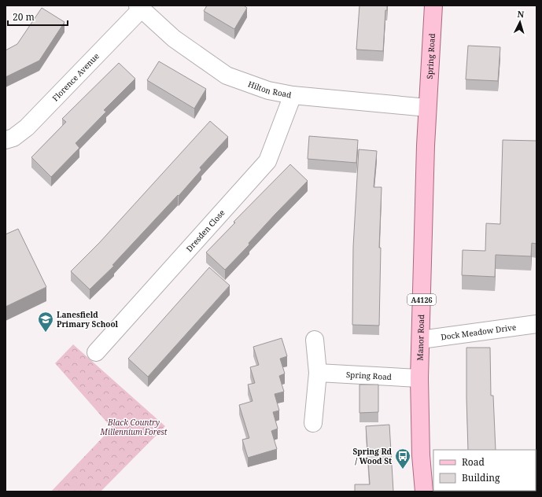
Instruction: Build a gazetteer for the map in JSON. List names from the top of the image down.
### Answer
{
  "streets": {
    "main road": ["Spring Road", "A4126", "Manor Road"],
    "street": [
      "Florence Avenue",
      "Hilton Road",
      "Dresden Close",
      "Dock Meadow Drive"
    ]
  },
  "crossings": [
    ["Spring Road", "Hilton Road"],
    ["Spring Road", "Manor Road"],
    ["Florence Avenue", "Hilton Road"],
    ["Hilton Road", "Dresden Close"],
    ["Hilton Road", "Manor Road"],
    ["Dock Meadow Drive", "Manor Road"]
  ],
  "parks": ["Black Country Millennium Forest"],
  "places": {
    "school or university": ["Lanesfield Primary School"],
    "bus stop": ["Spring Rd / Wood St"]
  },
  "legend": ["Road", "Building"],
  "scale_bar": "20 m",
  "north": "top"
}
